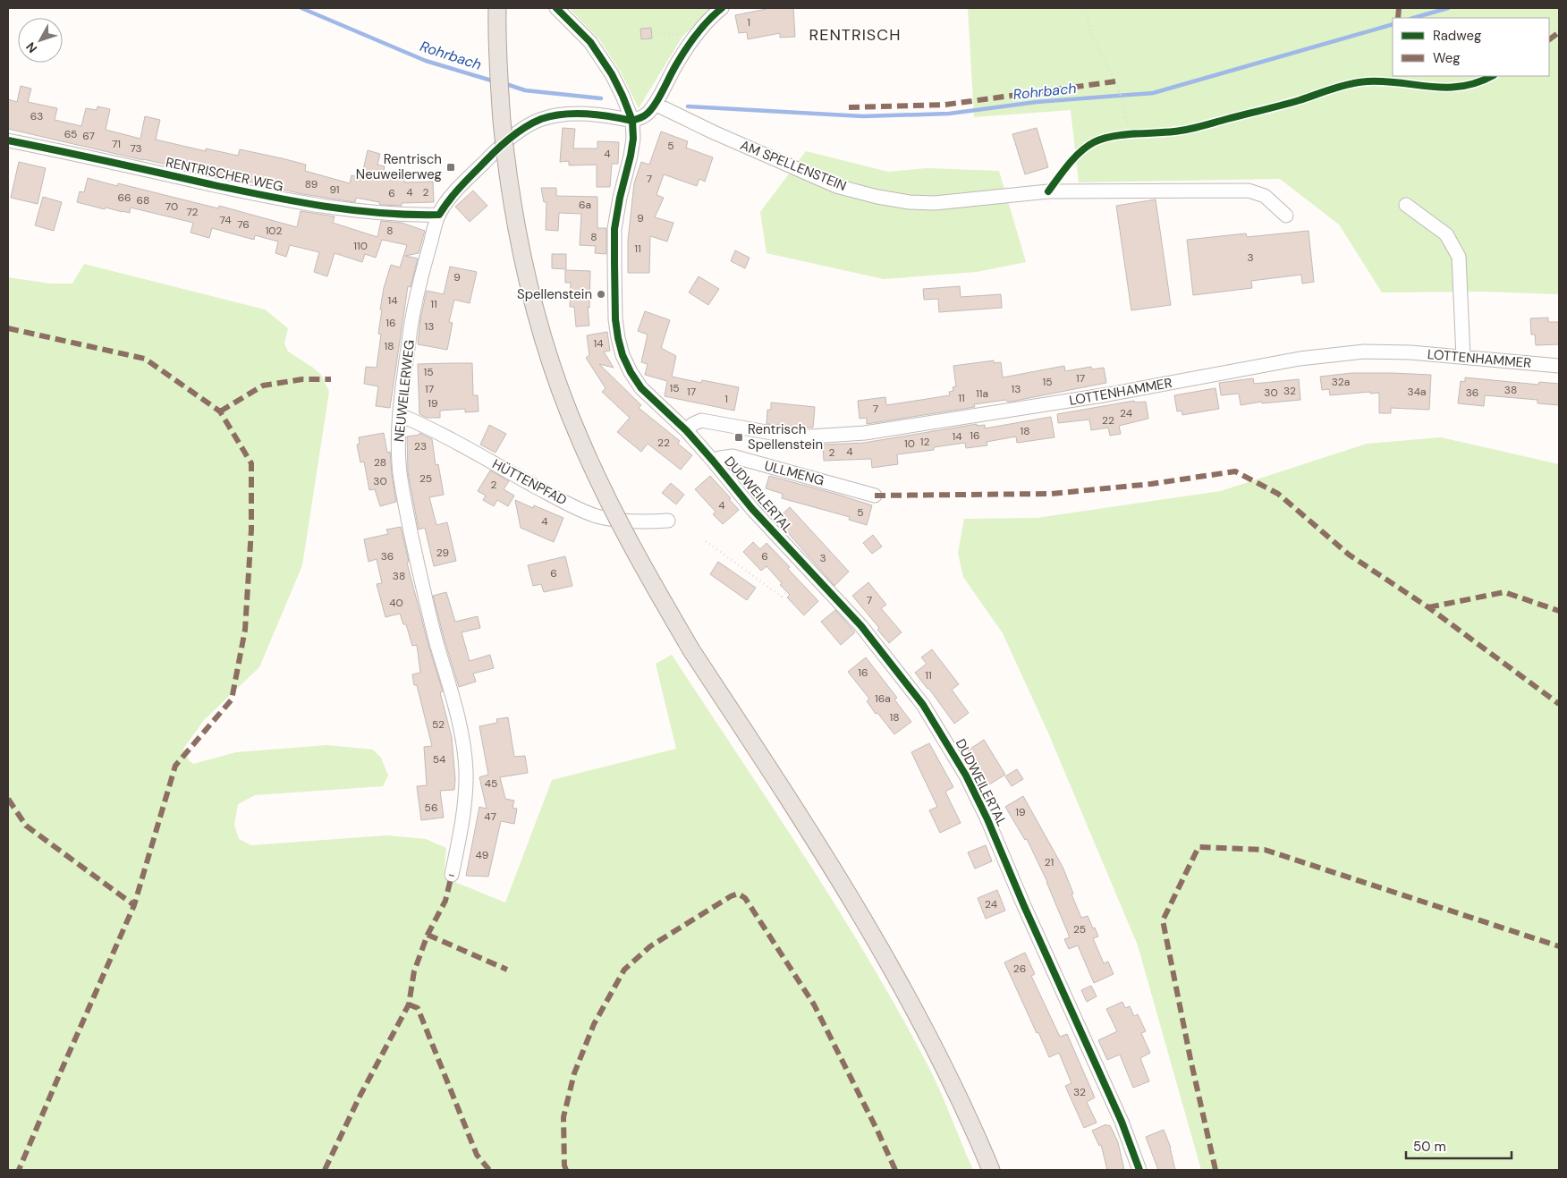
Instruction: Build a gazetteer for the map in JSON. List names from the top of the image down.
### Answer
{
  "streets": {
    "street": [
      "AM SPELLENSTEIN",
      "RENTRISCHER WEG",
      "LOTTENHAMMER",
      "NEUWEILERWEG",
      "ULLMENG",
      "HÜTTENPFAD",
      "DUDWEILERTAL"
    ]
  },
  "crossings": [
    ["RENTRISCHER WEG", "NEUWEILERWEG"],
    ["NEUWEILERWEG", "HÜTTENPFAD"],
    ["ULLMENG", "DUDWEILERTAL"]
  ],
  "districts": ["RENTRISCH"],
  "water": ["Rohrbach"],
  "places": {
    "transit": ["Rentrisch Neuweilerweg", "Rentrisch Spellenstein"],
    "other": ["Spellenstein"]
  },
  "house_numbers": [
    "1",
    "63",
    "65",
    "67",
    "71",
    "5",
    "73",
    "4",
    "7",
    "89",
    "91",
    "4",
    "2",
    "6",
    "66",
    "68",
    "6a",
    "70",
    "72",
    "9",
    "74",
    "76",
    "102",
    "8",
    "8",
    "110",
    "11",
    "3",
    "9",
    "14",
    "11",
    "16",
    "13",
    "14",
    "18",
    "15",
    "17",
    "15",
    "32a",
    "15",
    "17",
    "13",
    "38",
    "32",
    "17",
    "34a",
    "30",
    "36",
    "11a",
    "11",
    "1",
    "19",
    "7",
    "24",
    "22",
    "18",
    "16",
    "14",
    "12",
    "22",
    "10",
    "23",
    "4",
    "2",
    "28",
    "25",
    "30",
    "2",
    "4",
    "5",
    "4",
    "29",
    "36",
    "6",
    "3",
    "6",
    "38",
    "7",
    "40",
    "16",
    "11",
    "16a",
    "18",
    "52",
    "54",
    "45",
    "56",
    "19",
    "47",
    "49",
    "21",
    "24",
    "25",
    "26",
    "32"
  ],
  "legend": ["Radweg", "Weg"],
  "scale_bar": "50 m",
  "north": "bottom left"
}
